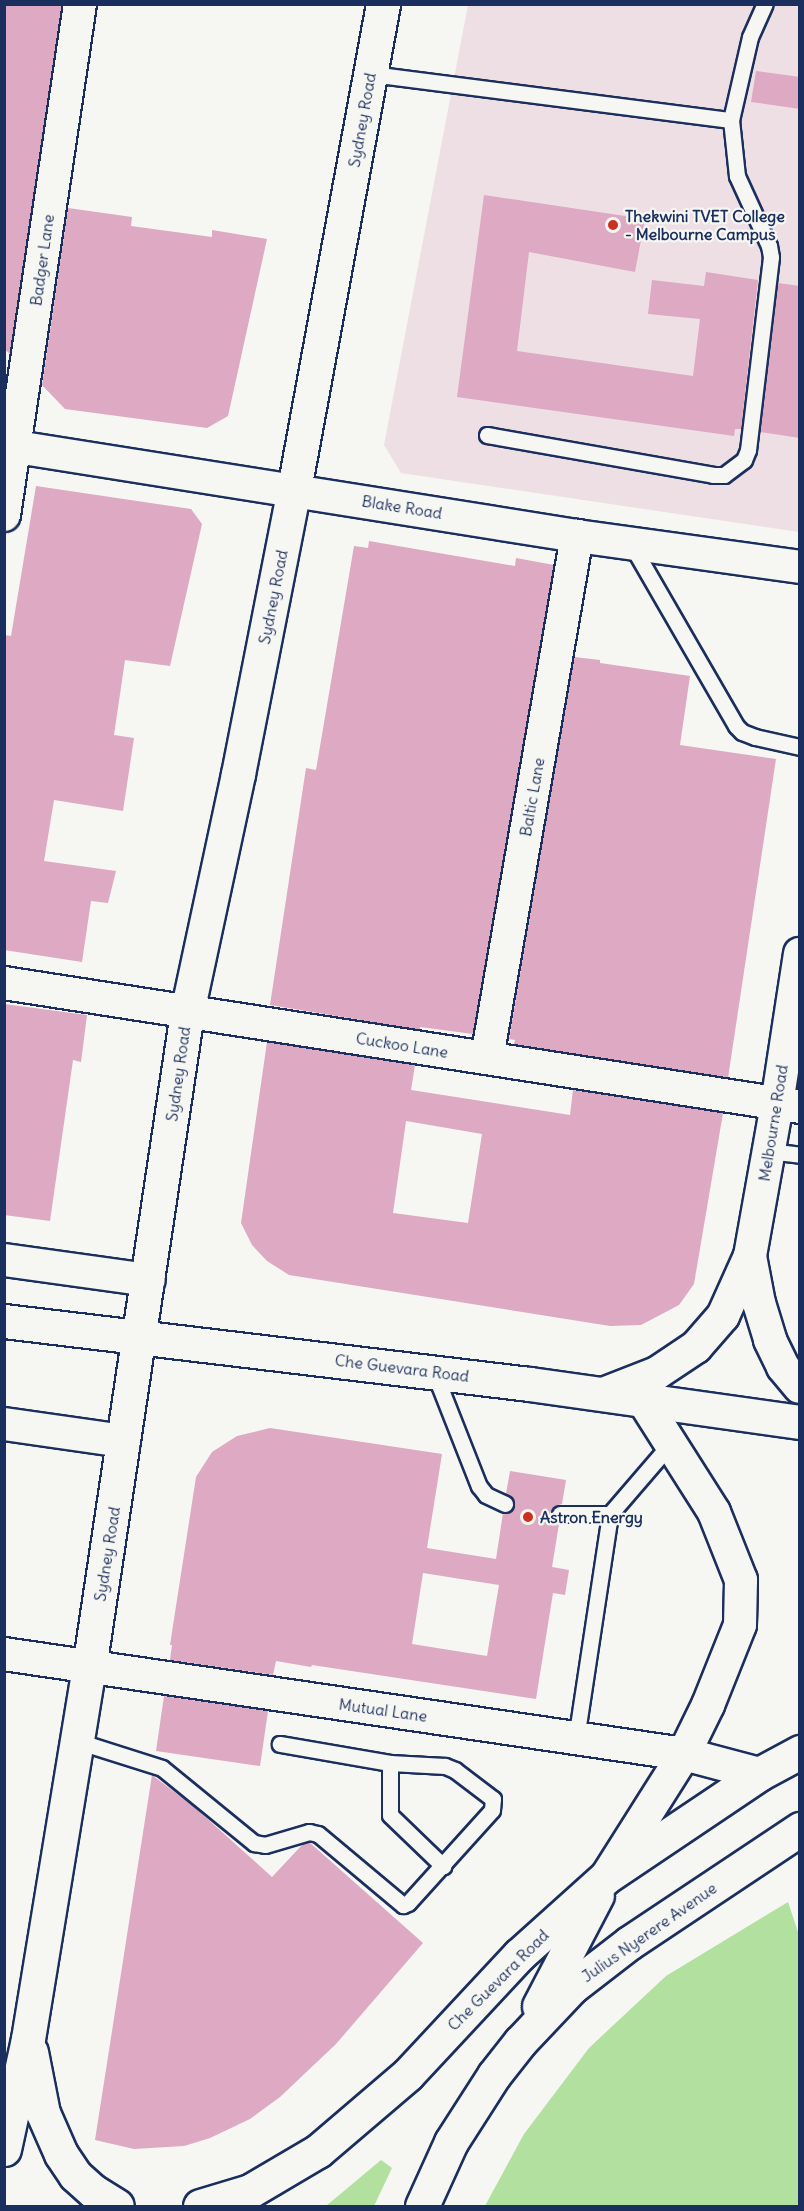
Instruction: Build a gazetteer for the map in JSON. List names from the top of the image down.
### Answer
{
  "streets": {
    "main road": ["Sydney Road", "Che Guevara Road", "Julius Nyerere Avenue"],
    "street": [
      "Badger Lane",
      "Blake Road",
      "Baltic Lane",
      "Cuckoo Lane",
      "Melbourne Road",
      "Mutual Lane"
    ]
  },
  "crossings": [
    ["Sydney Road", "Blake Road"],
    ["Sydney Road", "Cuckoo Lane"],
    ["Sydney Road", "Che Guevara Road"],
    ["Sydney Road", "Mutual Lane"],
    ["Badger Lane", "Blake Road"],
    ["Blake Road", "Baltic Lane"],
    ["Baltic Lane", "Cuckoo Lane"],
    ["Cuckoo Lane", "Melbourne Road"],
    ["Melbourne Road", "Che Guevara Road"],
    ["Che Guevara Road", "Mutual Lane"]
  ],
  "places": ["Thekwini TVET College - Melbourne Campus", "Astron Energy"]
}
